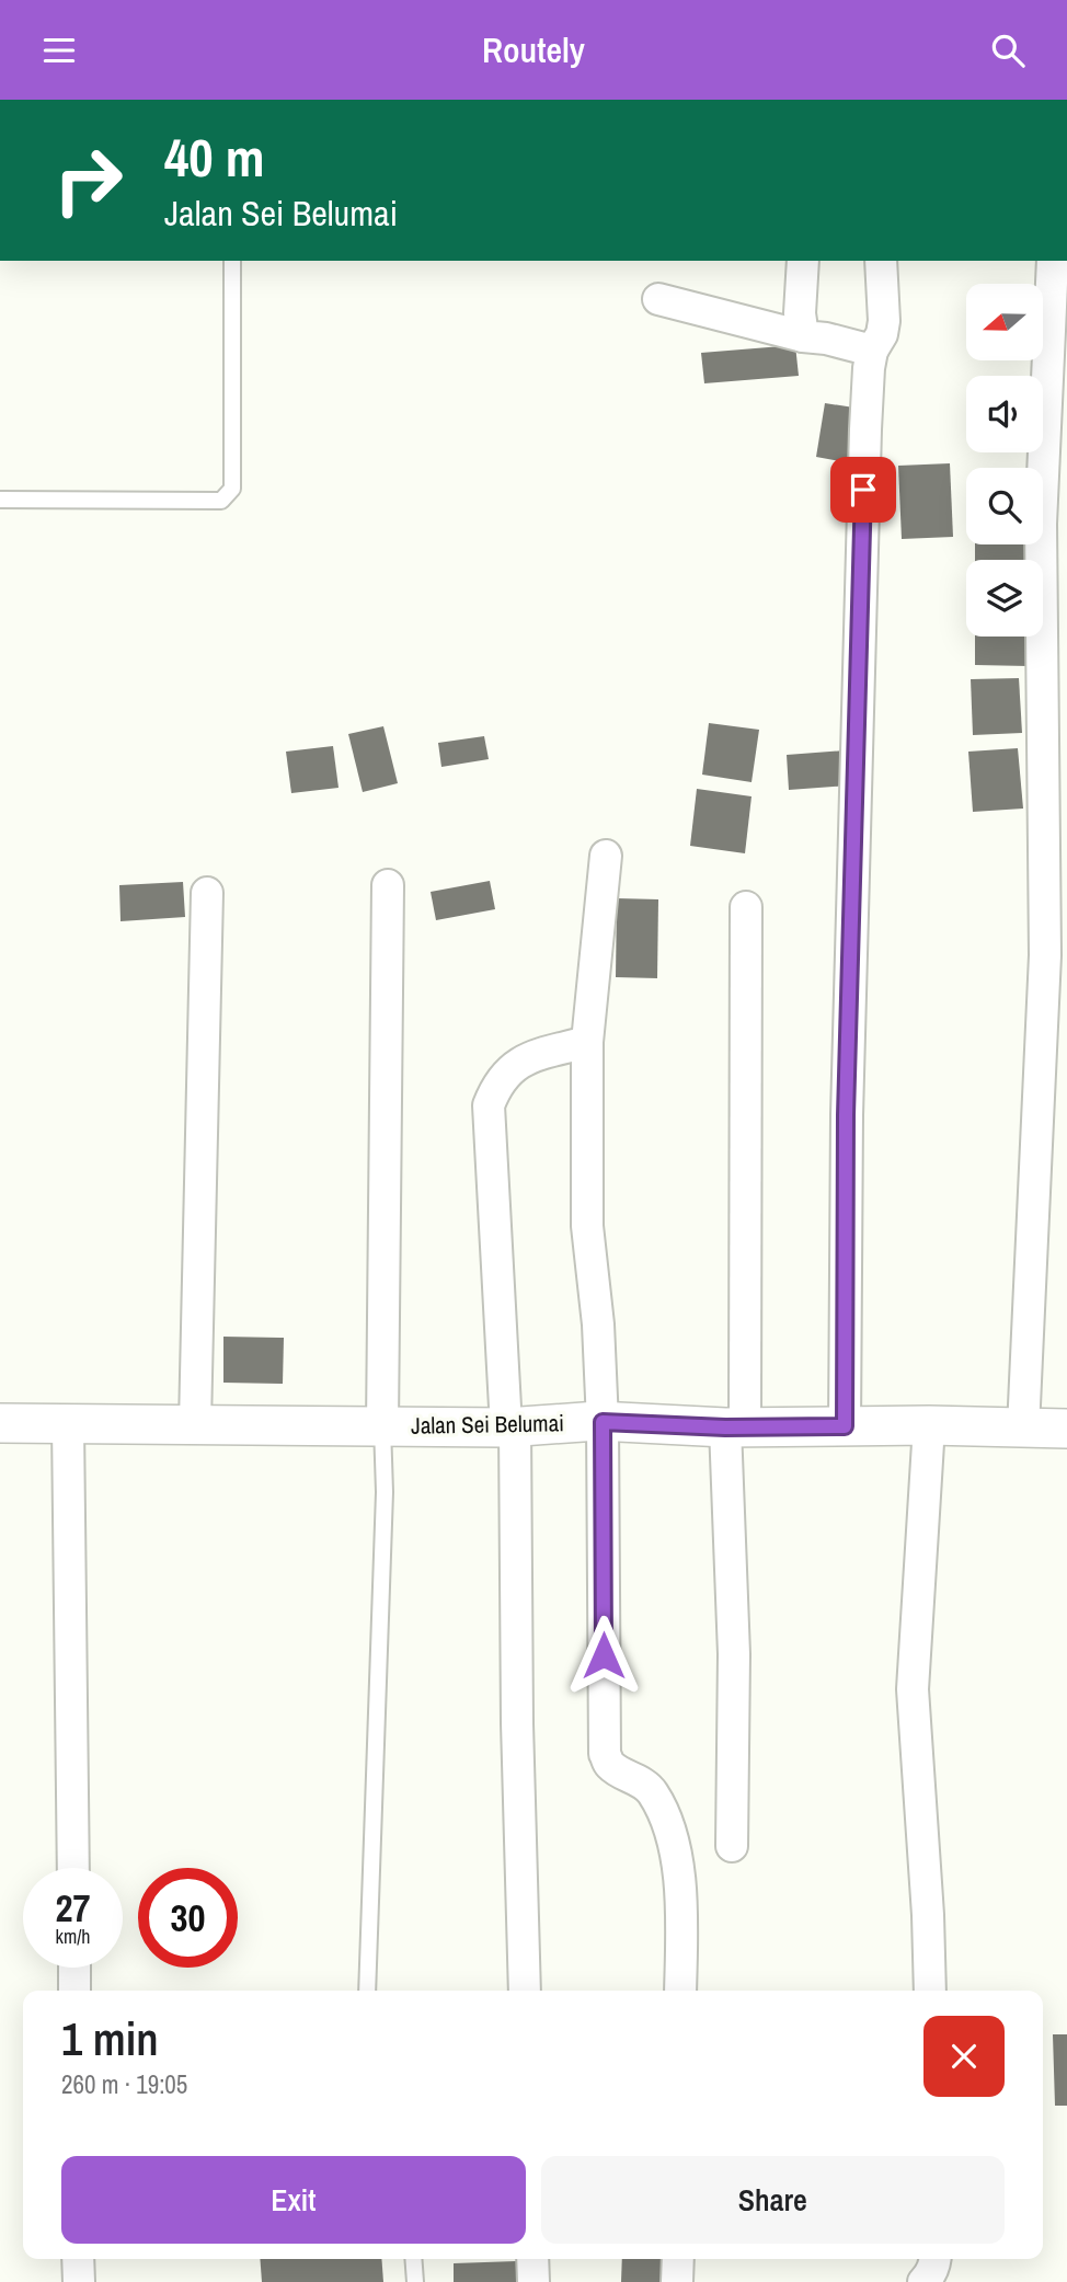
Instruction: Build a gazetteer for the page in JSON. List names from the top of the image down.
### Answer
{
  "streets": {
    "street": ["Jalan Sei Belumai"]
  },
  "north": "left",
  "page": {
    "header": "Routely",
    "turn": ["40 m", "Jalan Sei Belumai"],
    "speed": "27 km/h",
    "limit": "30",
    "heading": ["1 min", "260 m · 19:05"],
    "buttons": ["Exit", "Share"]
  }
}
